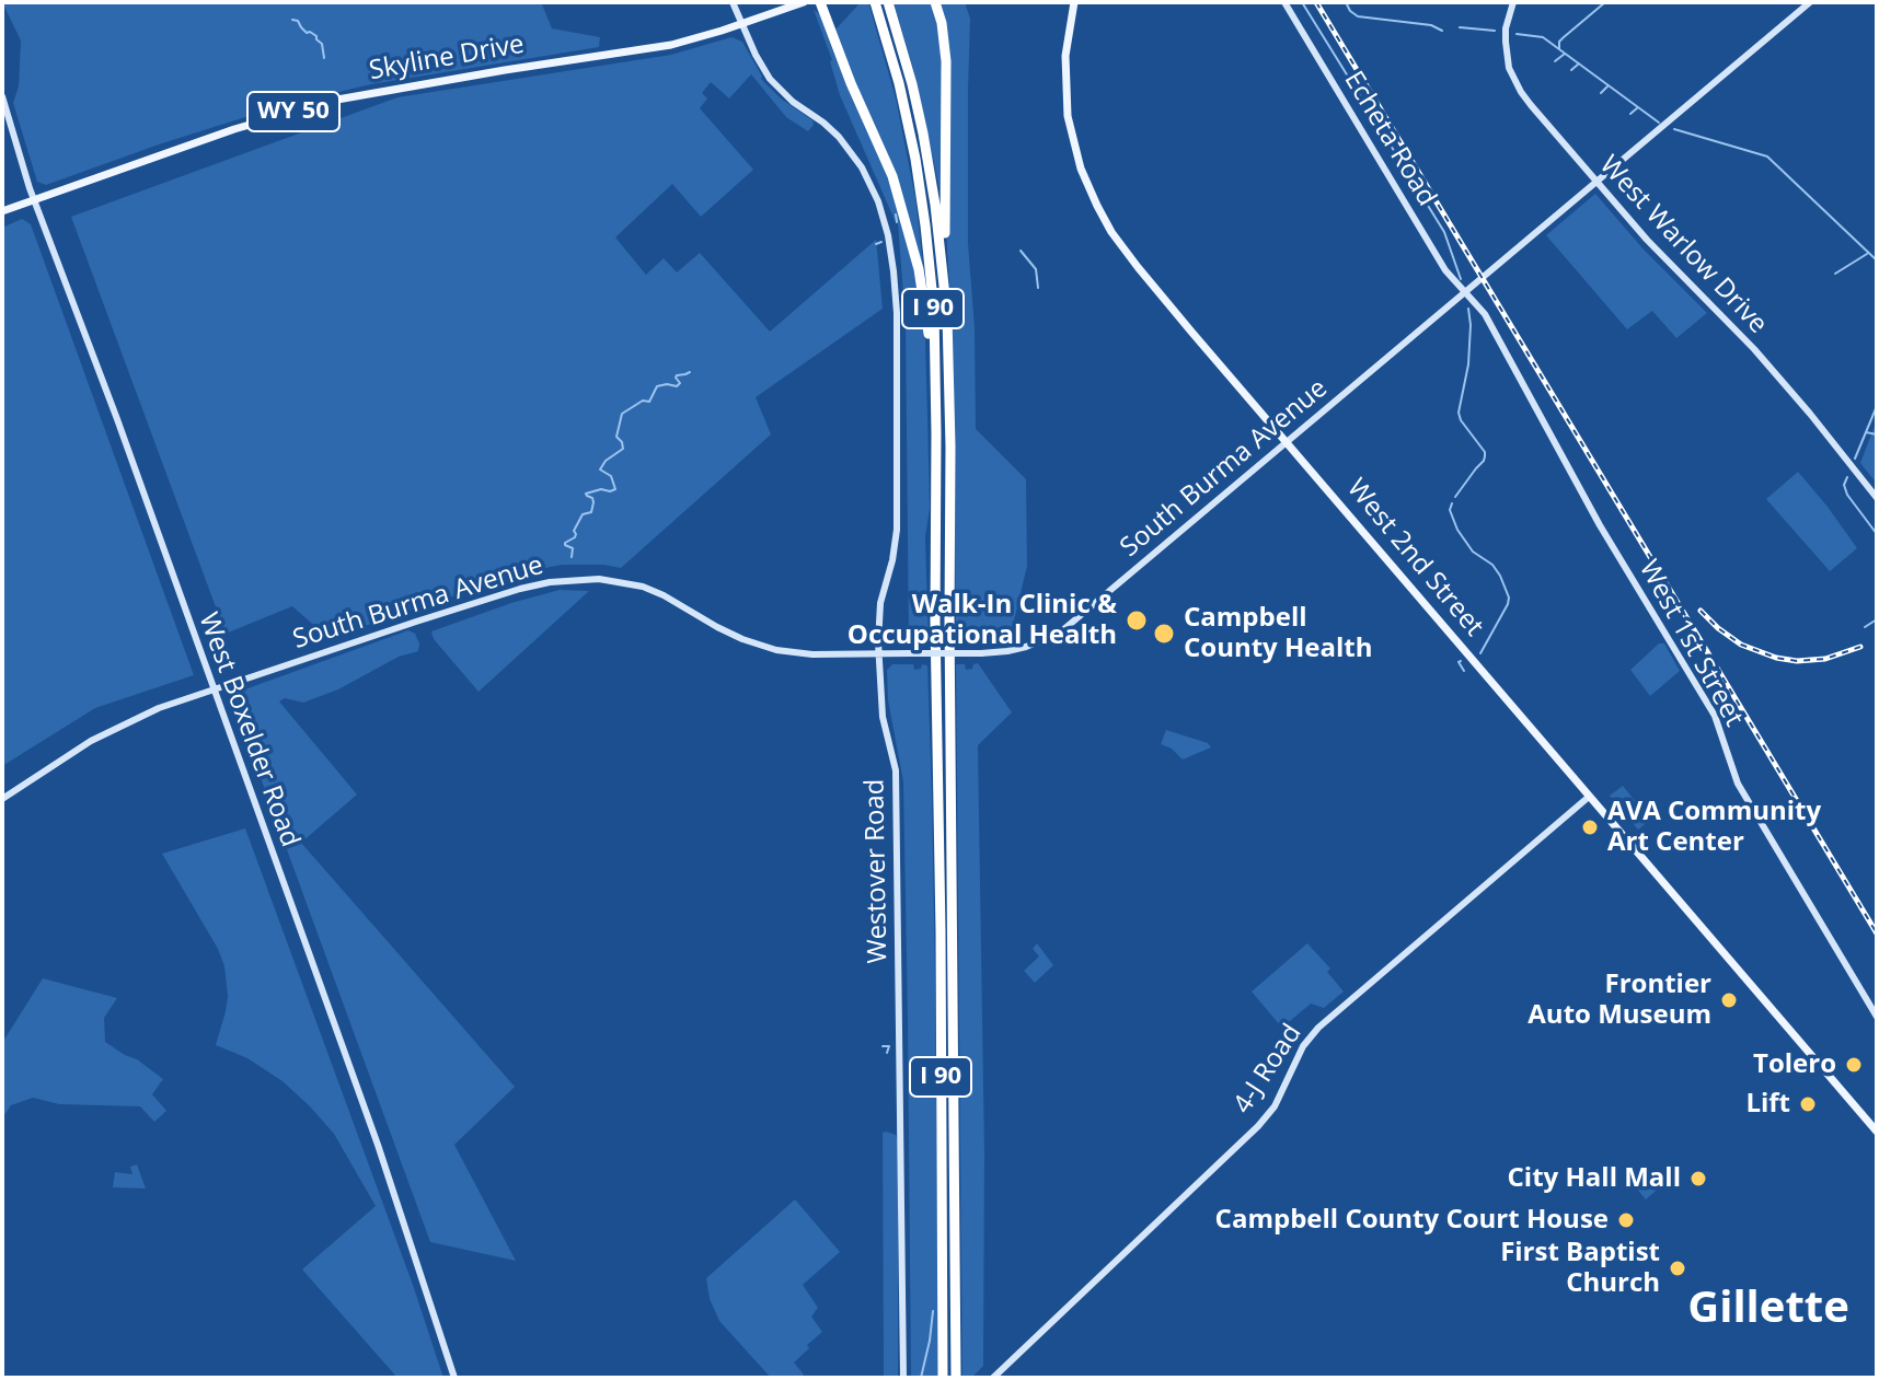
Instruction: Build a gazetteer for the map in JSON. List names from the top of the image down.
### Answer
{
  "streets": {
    "highway": ["I 90"],
    "main road": ["Skyline Drive", "WY 50", "West 2nd Street"],
    "street": [
      "Echeta Road",
      "West Warlow Drive",
      "South Burma Avenue",
      "West 1st Street",
      "West Boxelder Road",
      "Westover Road",
      "4-J Road"
    ]
  },
  "crossings": [
    ["Skyline Drive", "West Boxelder Road"],
    ["Skyline Drive", "Westover Road"],
    ["Echeta Road", "South Burma Avenue"],
    ["Echeta Road", "West 1st Street"],
    ["West Warlow Drive", "South Burma Avenue"],
    ["South Burma Avenue", "West 2nd Street"],
    ["South Burma Avenue", "West 1st Street"],
    ["South Burma Avenue", "West Boxelder Road"],
    ["South Burma Avenue", "Westover Road"],
    ["West 2nd Street", "4-J Road"]
  ],
  "districts": ["Gillette"],
  "places": [
    "Walk-In Clinic & Occupational Health",
    "Campbell County Health",
    "AVA Community Art Center",
    "Frontier Auto Museum",
    "Tolero",
    "Lift",
    "City Hall Mall",
    "Campbell County Court House",
    "First Baptist Church"
  ]
}
